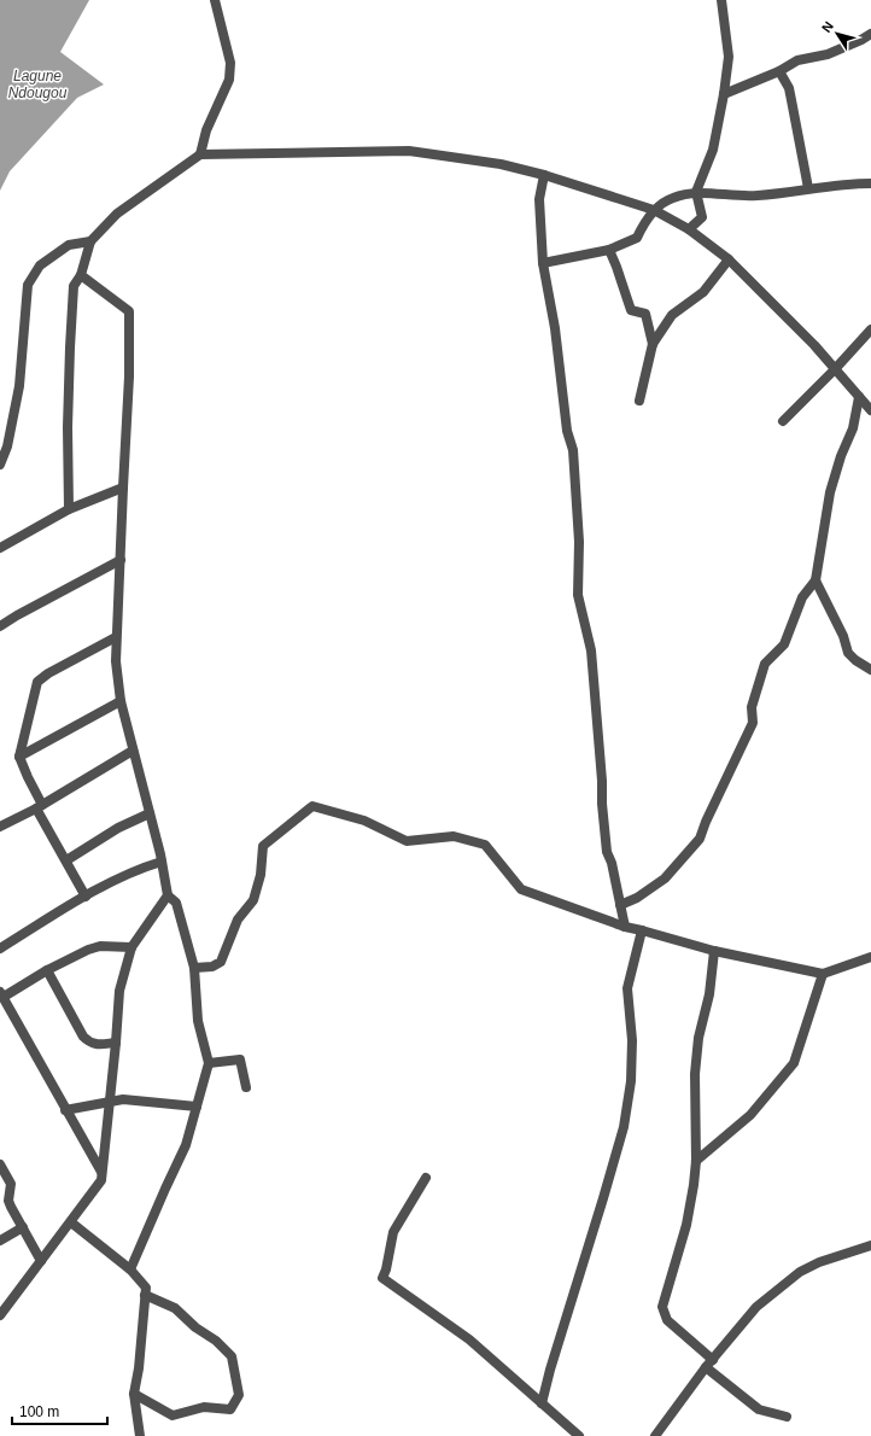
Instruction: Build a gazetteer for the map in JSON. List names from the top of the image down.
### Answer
{
  "water": ["Lagune Ndougou"],
  "scale_bar": "100 m",
  "north": "top left"
}
